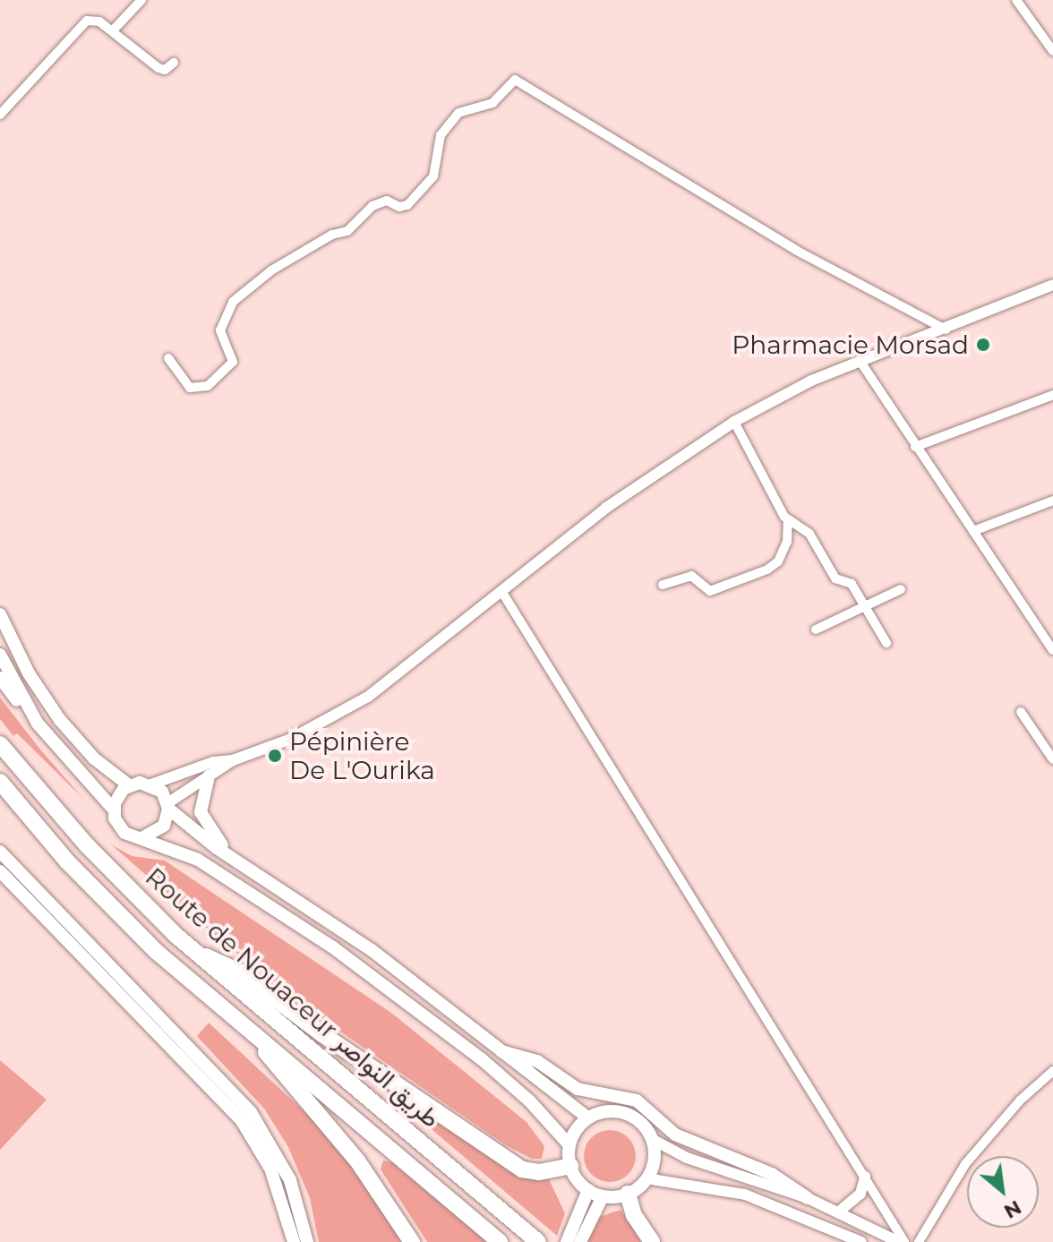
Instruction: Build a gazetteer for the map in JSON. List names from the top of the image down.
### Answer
{
  "streets": {
    "highway": ["Route de Nouaceur طريق النواصر"]
  },
  "places": ["Pharmacie Morsad", "Pépinière De L'Ourika"],
  "north": "bottom right"
}
